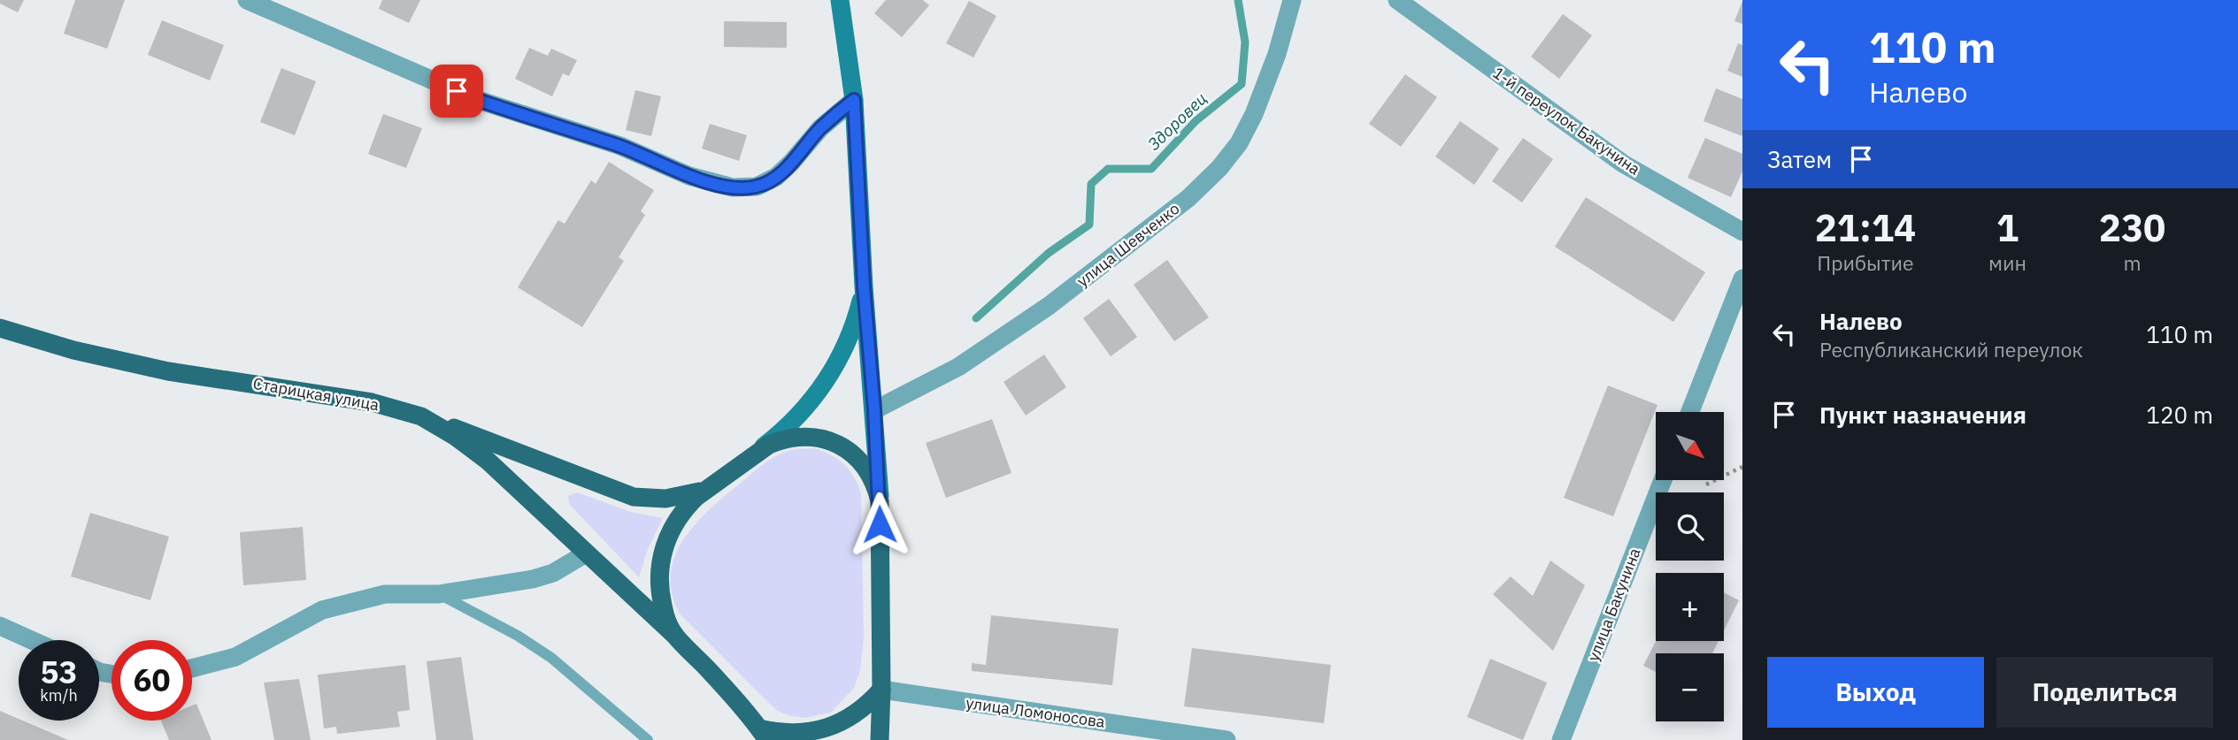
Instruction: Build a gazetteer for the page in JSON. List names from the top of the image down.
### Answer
{
  "streets": {
    "main road": ["Старицкая улица"],
    "street": [
      "1-й переулок Бакунина",
      "улица Шевченко",
      "улица Бакунина",
      "улица Ломоносова"
    ]
  },
  "water": ["Здоровец"],
  "north": "bottom right",
  "page": {
    "turn": ["110 m", "Налево"],
    "then": "Затем",
    "eta": [
      "21:14",
      "Прибытие",
      "1",
      "мин",
      "230",
      "m"
    ],
    "list": [
      {
        "name": "Налево",
        "note": "Республиканский переулок",
        "value": "110 m"
      },
      {
        "name": "Пункт назначения",
        "value": "120 m"
      }
    ],
    "map_buttons": ["+", "−"],
    "speed": "53 km/h",
    "limit": "60",
    "buttons": ["Выход", "Поделиться"]
  }
}
